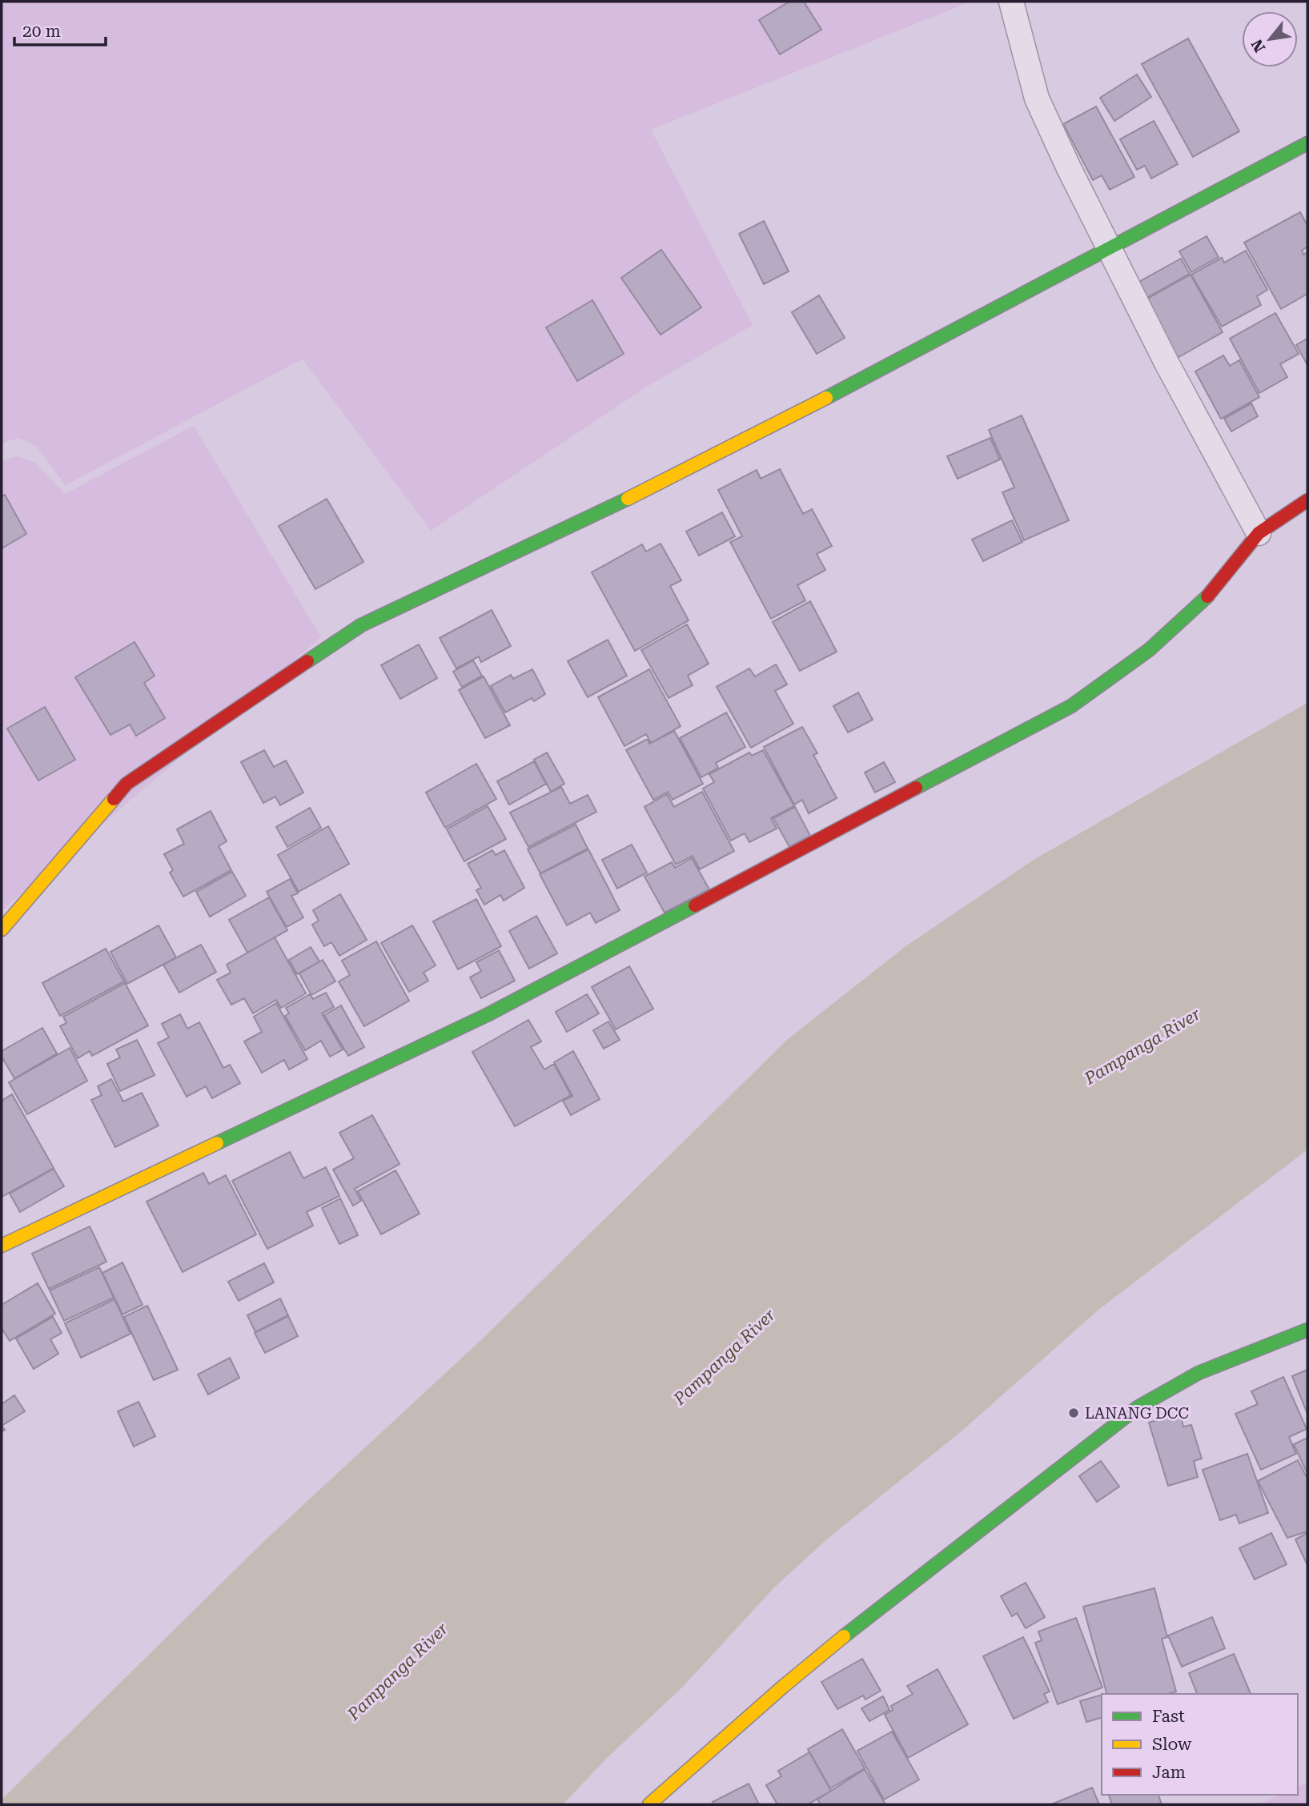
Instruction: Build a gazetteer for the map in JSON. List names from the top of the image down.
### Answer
{
  "water": ["Pampanga River"],
  "places": ["LANANG DCC"],
  "legend": ["Fast", "Slow", "Jam"],
  "scale_bar": "20 m",
  "north": "bottom left"
}
